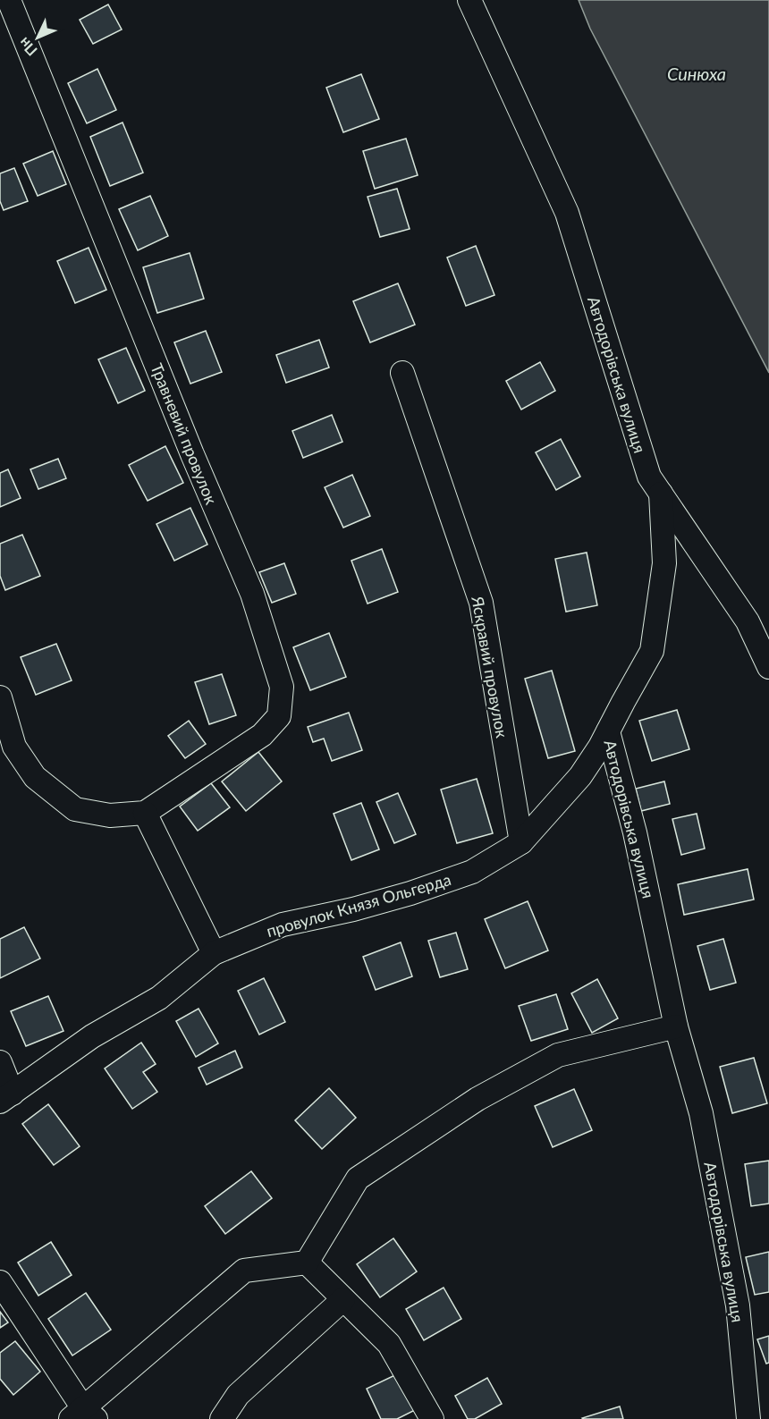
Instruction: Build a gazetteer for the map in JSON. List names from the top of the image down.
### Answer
{
  "streets": {
    "street": [
      "Автодорівська вулиця",
      "Травневий провулок",
      "Яскравий провулок",
      "провулок Князя Ольгерда"
    ]
  },
  "crossings": [
    ["Автодорівська вулиця", "провулок Князя Ольгерда"],
    ["Яскравий провулок", "провулок Князя Ольгерда"]
  ],
  "water": ["Синюха"],
  "north": "bottom left"
}
